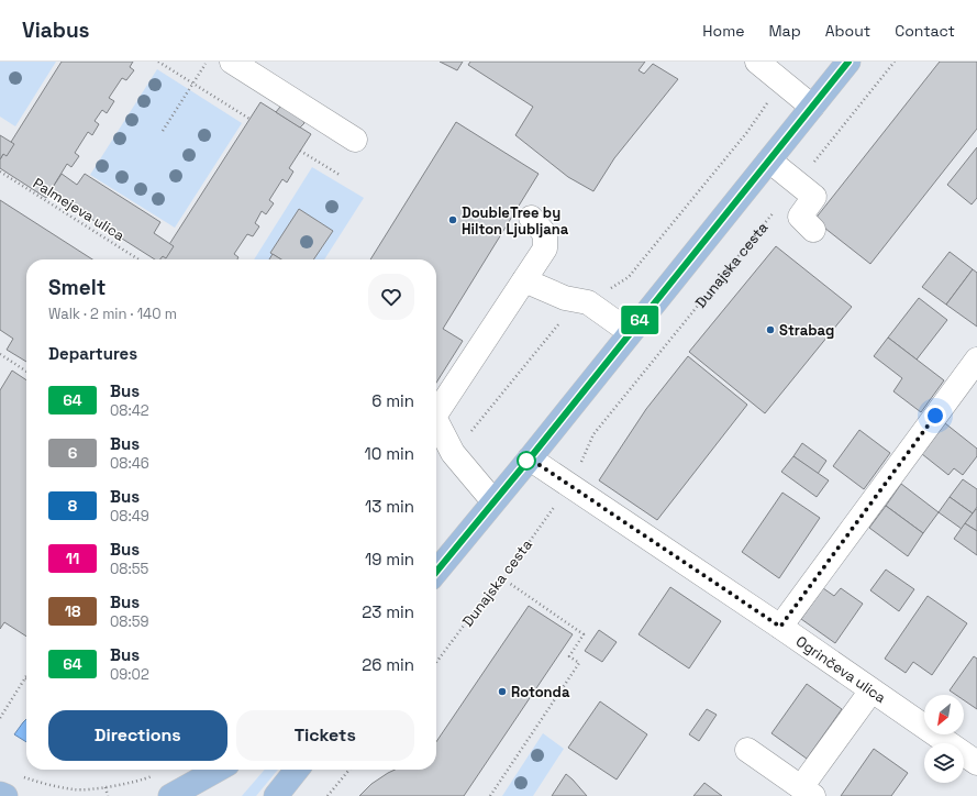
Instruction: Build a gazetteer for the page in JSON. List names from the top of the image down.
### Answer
{
  "streets": {
    "street": ["Ogrinčeva ulica"],
    "path": ["Palmejeva ulica", "Dunajska cesta"]
  },
  "places": ["DoubleTree by Hilton Ljubljana", "Strabag", "Rotonda"],
  "lines": ["bus line 64"],
  "north": "bottom left",
  "page": {
    "header": "Viabus",
    "nav": [
      "Home",
      "Map",
      "About",
      "Contact"
    ],
    "on_map": "64",
    "heading": [
      ["Smelt", "Walk · 2 min · 140 m"],
      "Departures"
    ],
    "list": [
      {
        "mark": "64",
        "name": "Bus",
        "note": "08:42",
        "value": "6 min"
      },
      {
        "mark": "6",
        "name": "Bus",
        "note": "08:46",
        "value": "10 min"
      },
      {
        "mark": "8",
        "name": "Bus",
        "note": "08:49",
        "value": "13 min"
      },
      {
        "mark": "11",
        "name": "Bus",
        "note": "08:55",
        "value": "19 min"
      },
      {
        "mark": "18",
        "name": "Bus",
        "note": "08:59",
        "value": "23 min"
      },
      {
        "mark": "64",
        "name": "Bus",
        "note": "09:02",
        "value": "26 min"
      }
    ],
    "buttons": ["Directions", "Tickets"]
  }
}
